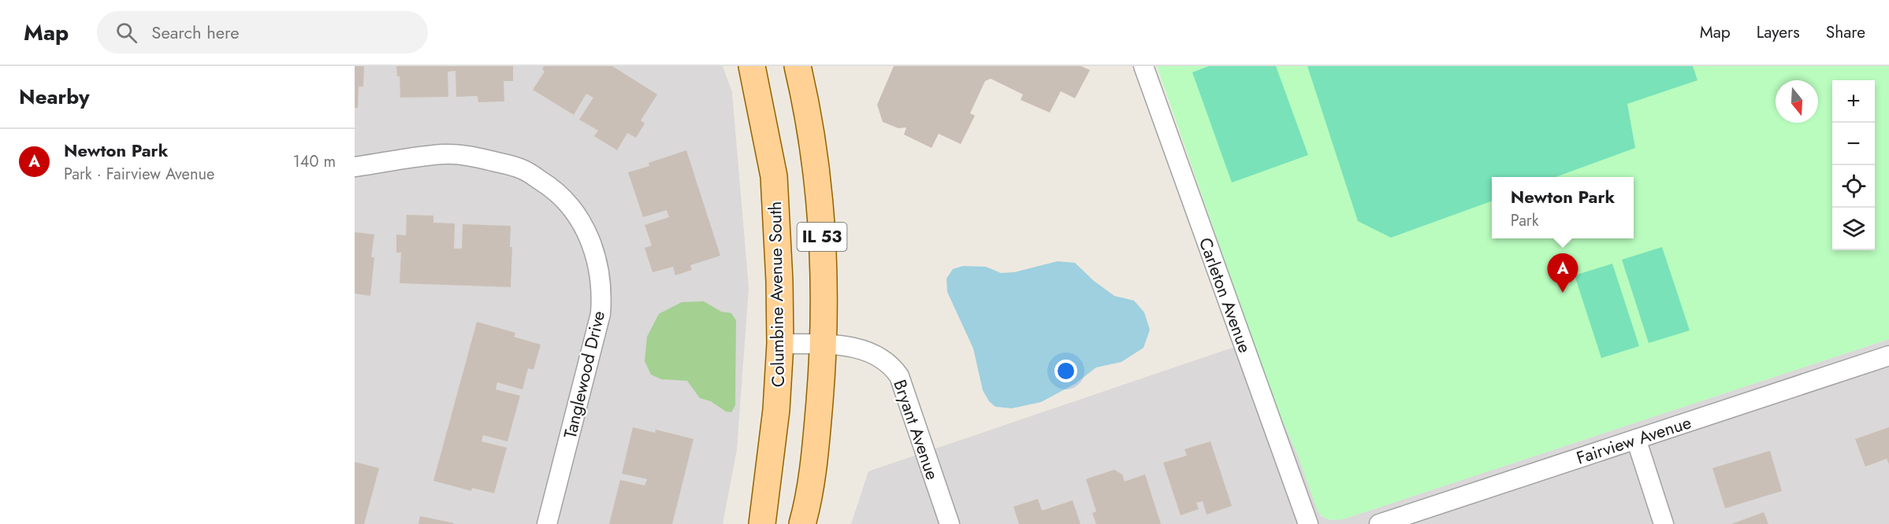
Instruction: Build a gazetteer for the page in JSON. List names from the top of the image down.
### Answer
{
  "streets": {
    "main road": ["IL 53", "Columbine Avenue South"],
    "street": [
      "Carleton Avenue",
      "Tanglewood Drive",
      "Bryant Avenue",
      "Fairview Avenue"
    ]
  },
  "crossings": [
    ["IL 53", "Bryant Avenue"],
    ["Columbine Avenue South", "Bryant Avenue"]
  ],
  "north": "bottom",
  "page": {
    "header": "Map",
    "search": "Search here",
    "nav": ["Map", "Layers", "Share"],
    "heading": "Nearby",
    "map_buttons": ["+", "−"],
    "list": [
      {
        "mark": "A",
        "name": "Newton Park",
        "note": "Park · Fairview Avenue",
        "value": "140 m"
      }
    ],
    "popup": ["Newton Park", "Park"],
    "pins": "A"
  }
}
